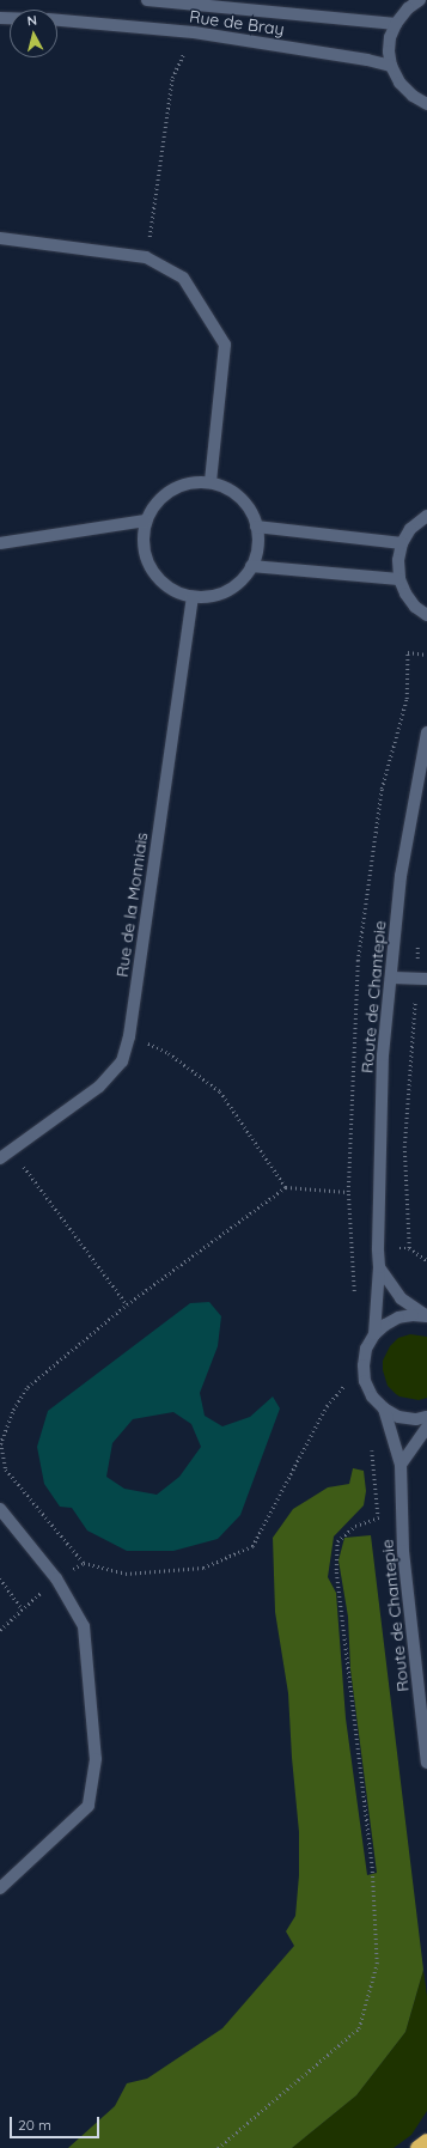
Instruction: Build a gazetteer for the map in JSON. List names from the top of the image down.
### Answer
{
  "streets": {
    "street": ["Rue de Bray", "Rue de la Monniais", "Route de Chantepie"]
  },
  "scale_bar": "20 m",
  "north": "top"
}
